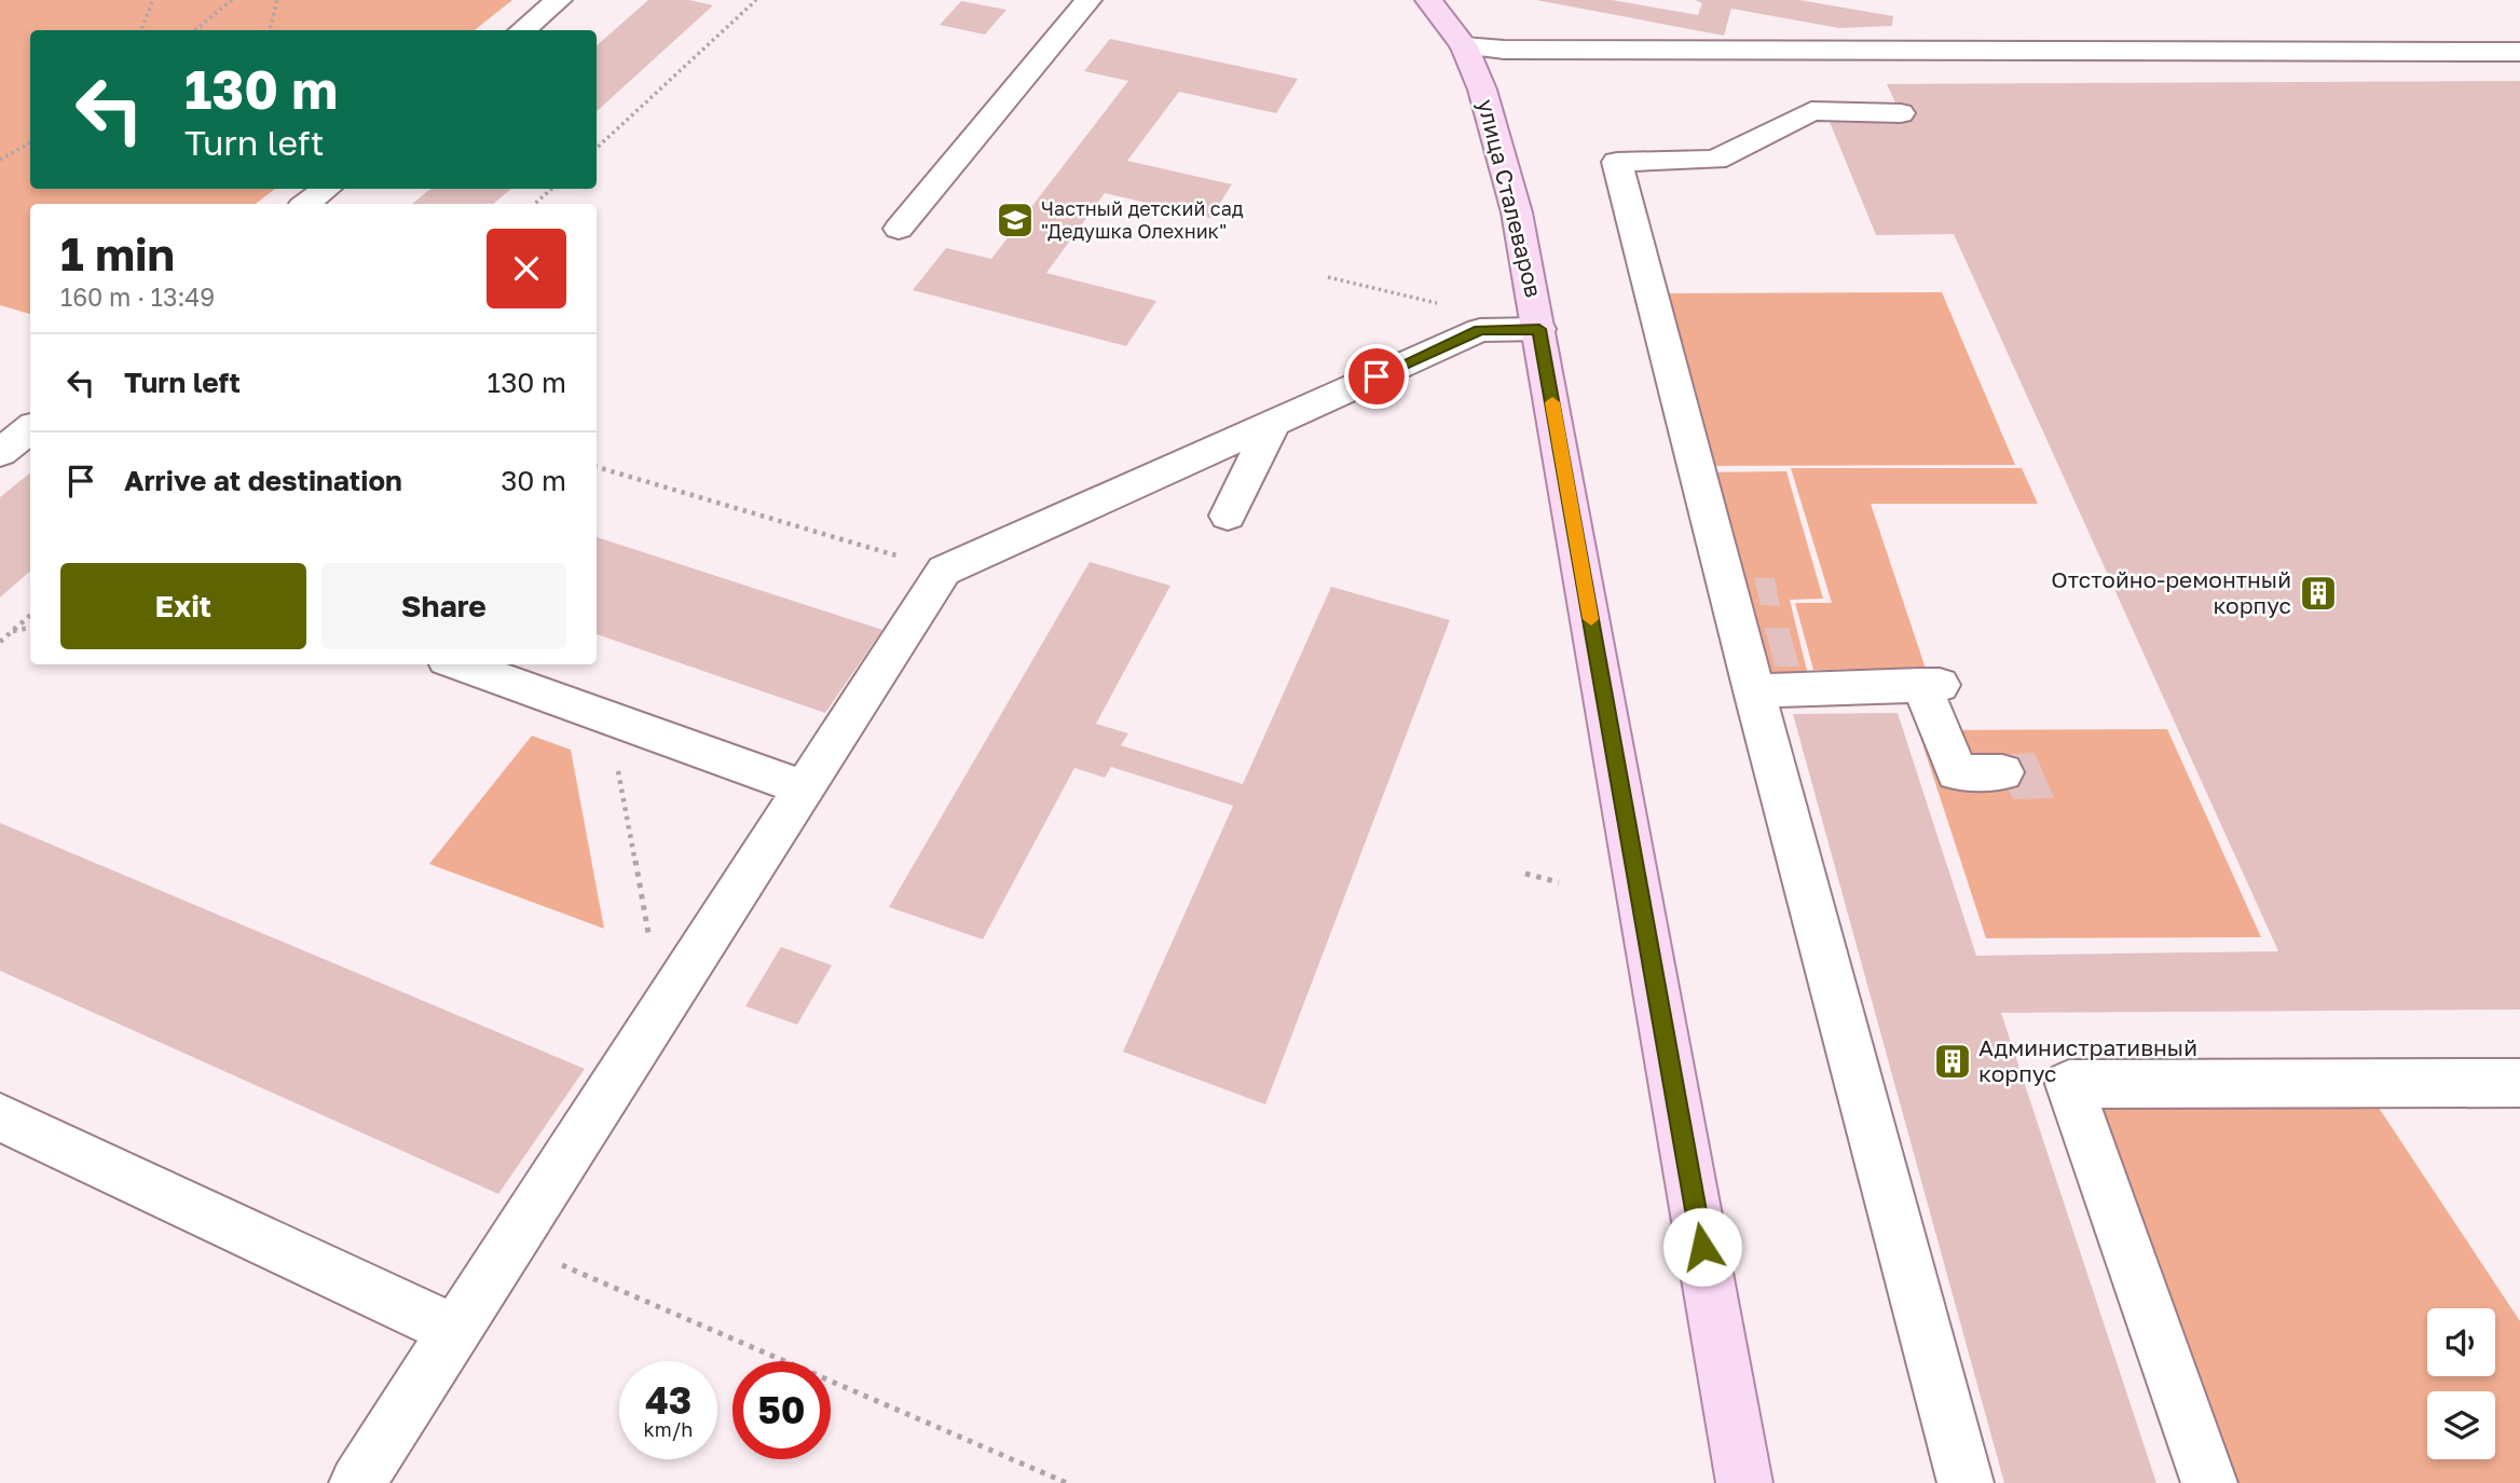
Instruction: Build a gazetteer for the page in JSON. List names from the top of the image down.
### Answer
{
  "streets": {
    "main road": ["улица Сталеваров"]
  },
  "places": {
    "school or university": ["Частный детский сад \"Дедушка Олехник\""],
    "building": ["Отстойно-ремонтный корпус", "Административный корпус"]
  },
  "page": {
    "turn": ["130 m", "Turn left"],
    "heading": ["1 min", "160 m · 13:49"],
    "list": [
      {
        "name": "Turn left",
        "value": "130 m"
      },
      {
        "name": "Arrive at destination",
        "value": "30 m"
      }
    ],
    "buttons": ["Exit", "Share"],
    "speed": "43 km/h",
    "limit": "50"
  }
}
